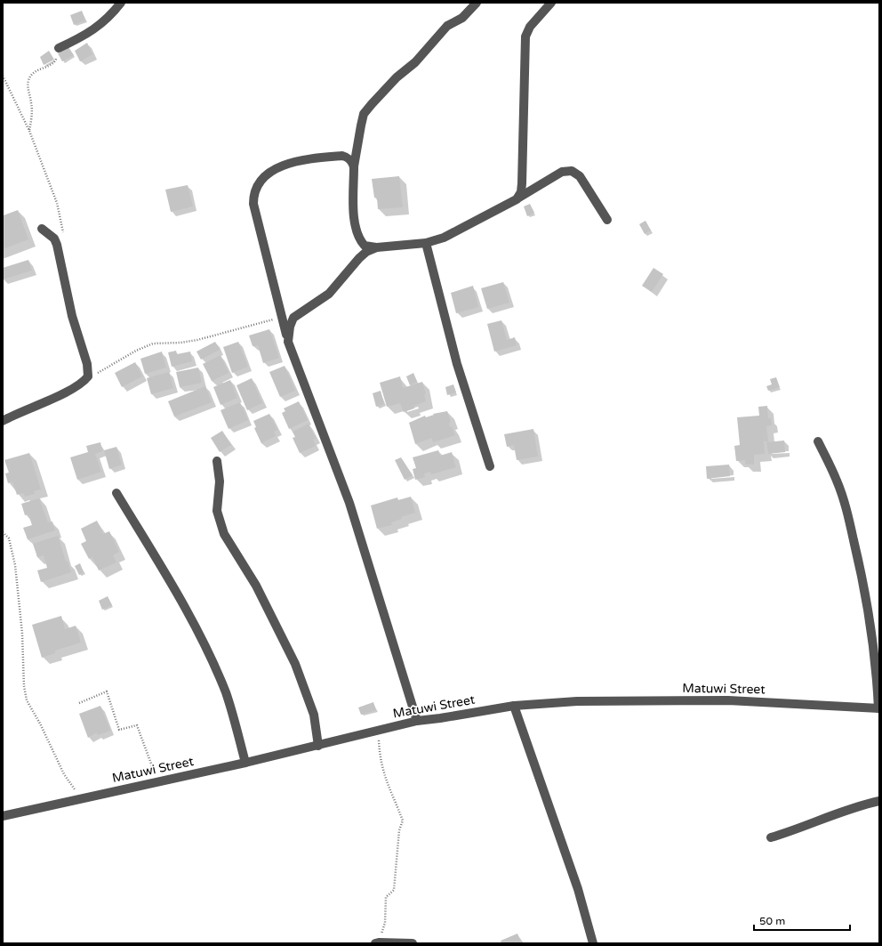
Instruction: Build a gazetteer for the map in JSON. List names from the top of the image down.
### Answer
{
  "streets": {
    "street": ["Matuwi Street"]
  },
  "scale_bar": "50 m"
}
